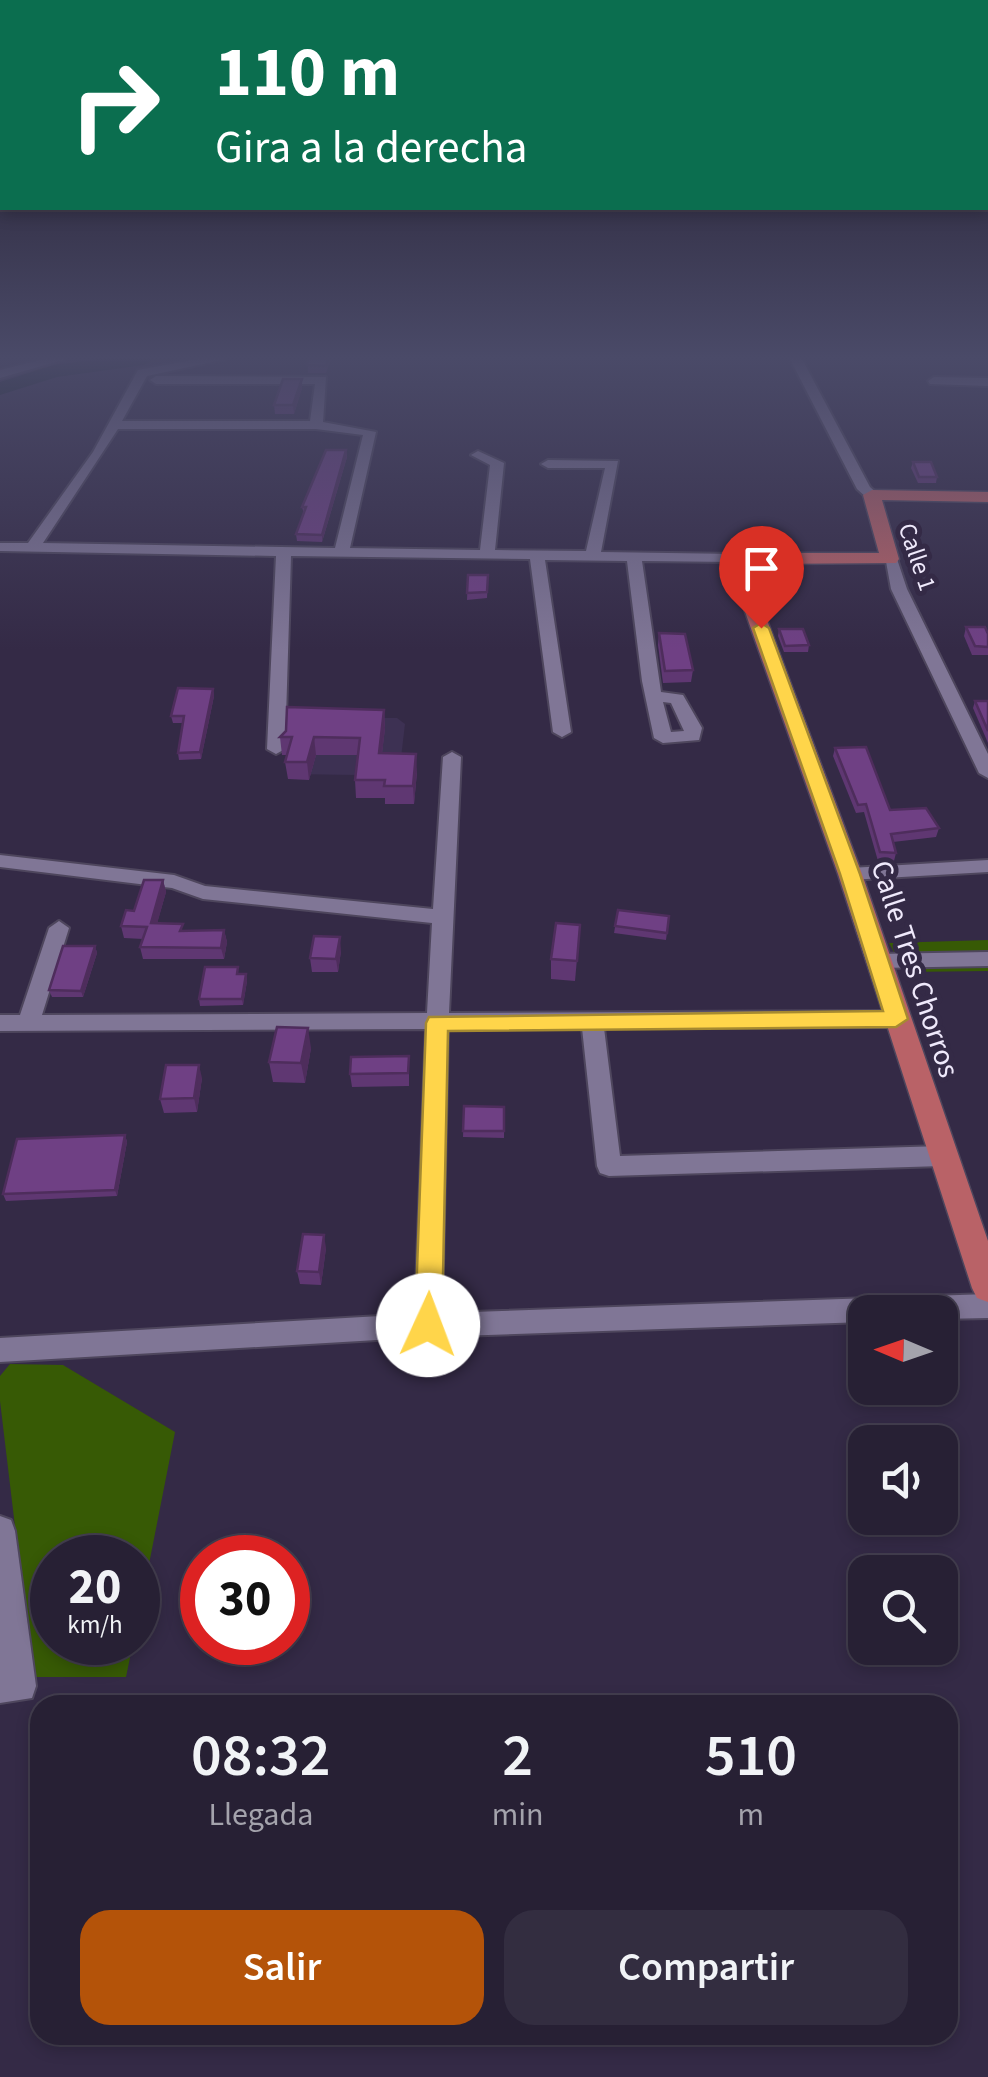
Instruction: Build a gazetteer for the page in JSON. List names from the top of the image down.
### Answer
{
  "streets": {
    "main road": ["Calle 1", "Calle Tres Chorros"]
  },
  "north": "left",
  "page": {
    "turn": ["110 m", "Gira a la derecha"],
    "speed": "20 km/h",
    "limit": "30",
    "eta": [
      "08:32",
      "Llegada",
      "2",
      "min",
      "510",
      "m"
    ],
    "buttons": ["Salir", "Compartir"]
  }
}
